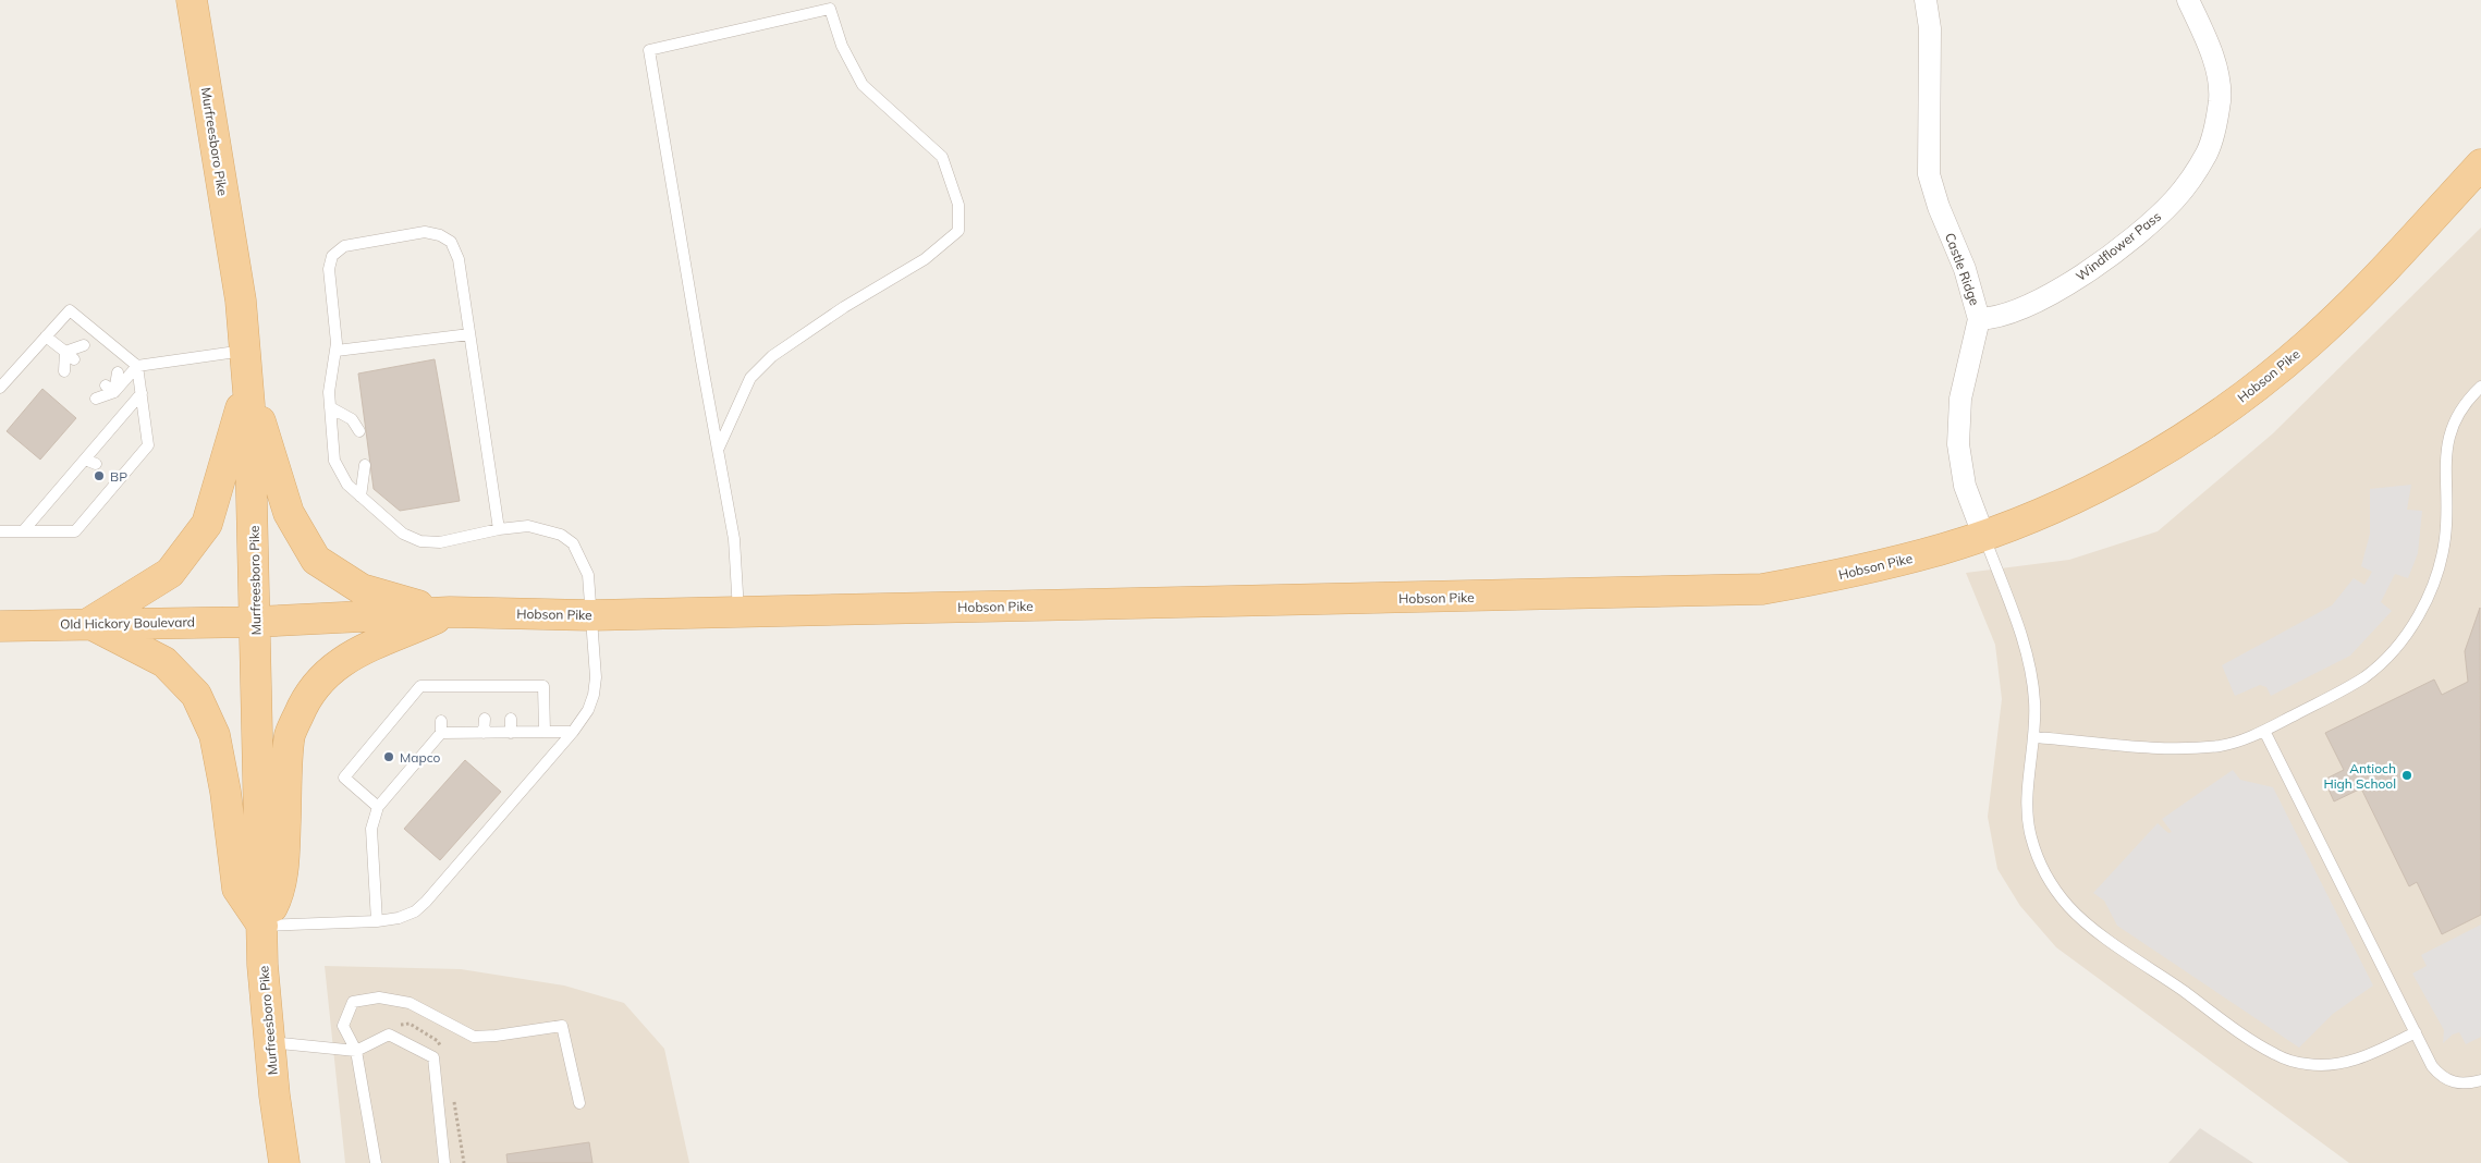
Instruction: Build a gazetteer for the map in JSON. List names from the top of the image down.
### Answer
{
  "streets": {
    "main road": ["Murfreesboro Pike", "Hobson Pike", "Old Hickory Boulevard"],
    "street": ["Windflower Pass", "Castle Ridge"]
  },
  "crossings": [
    ["Murfreesboro Pike", "Hobson Pike"],
    ["Murfreesboro Pike", "Old Hickory Boulevard"],
    ["Windflower Pass", "Castle Ridge"],
    ["Castle Ridge", "Hobson Pike"],
    ["Hobson Pike", "Old Hickory Boulevard"]
  ],
  "places": ["BP", "Mapco", "Antioch High School"]
}
